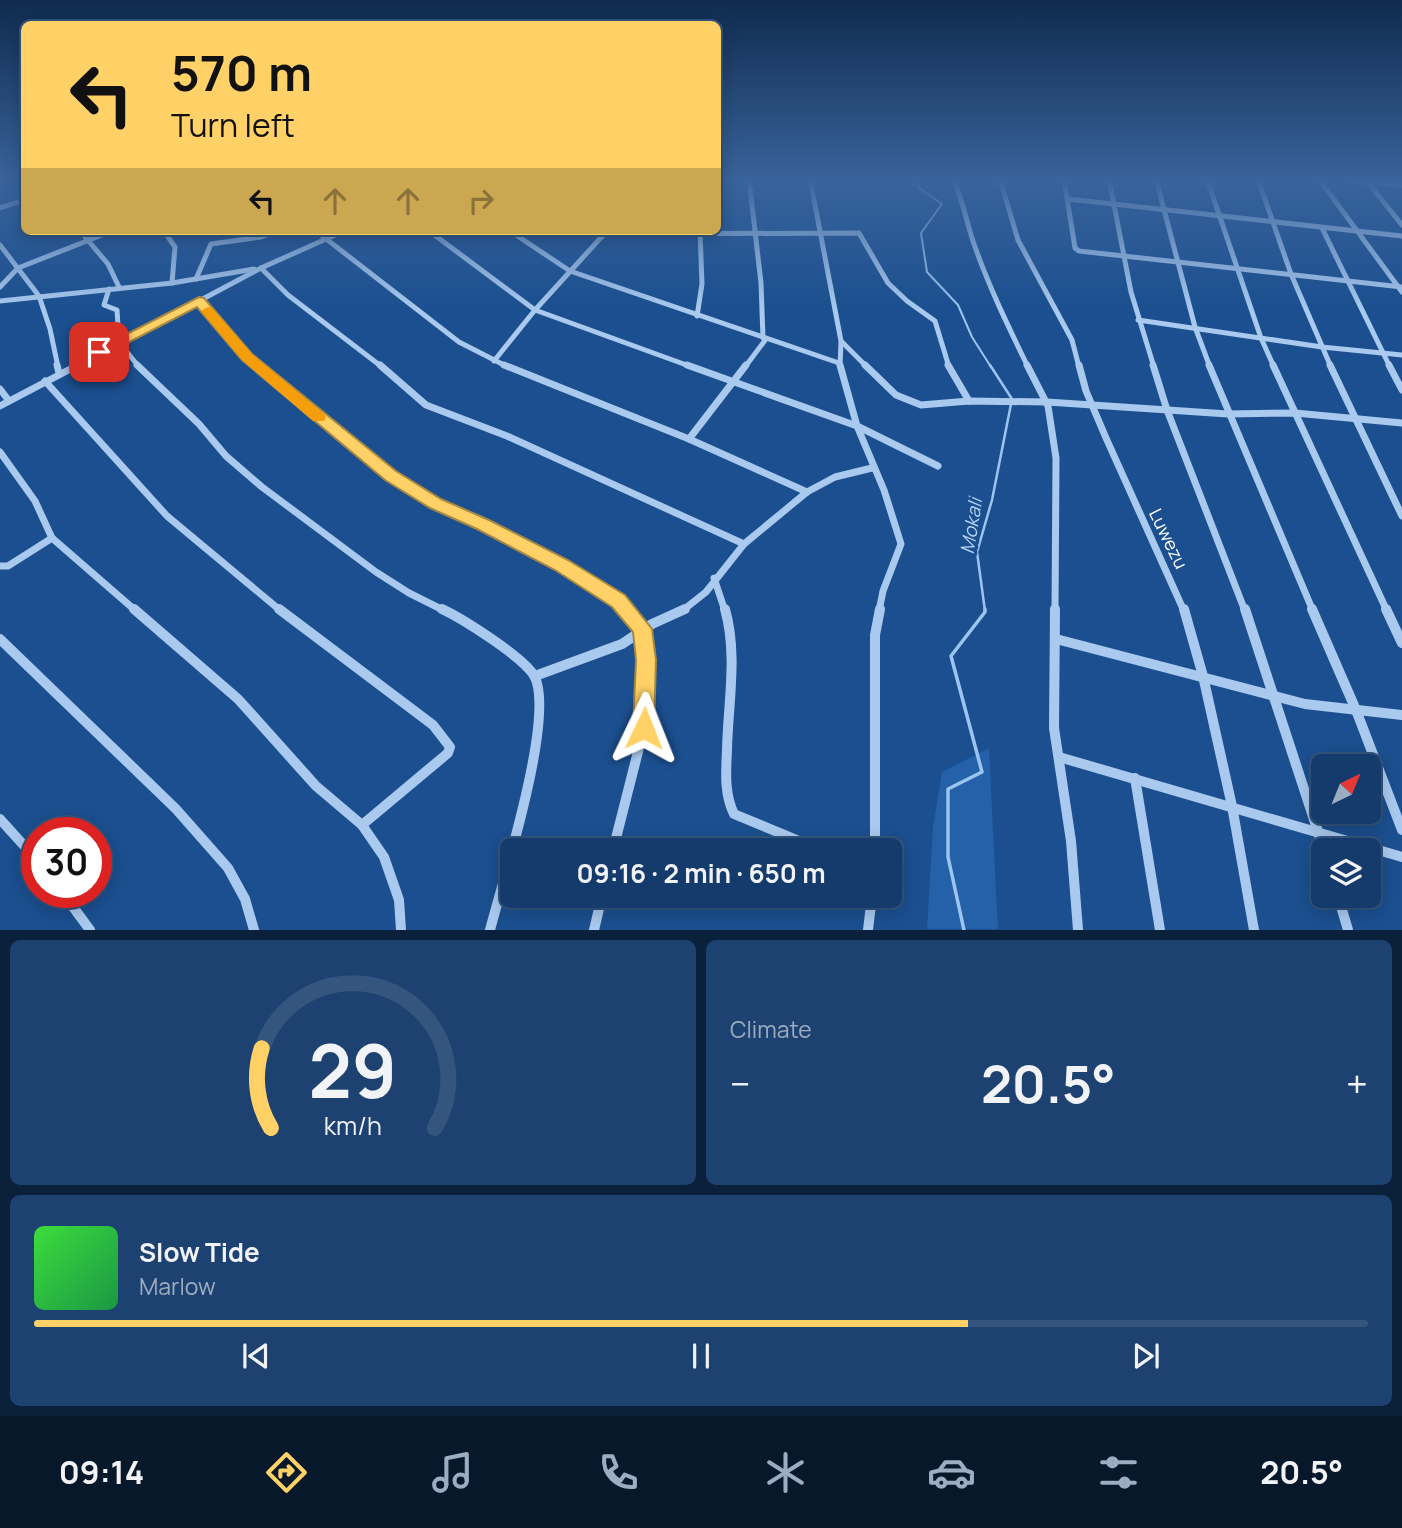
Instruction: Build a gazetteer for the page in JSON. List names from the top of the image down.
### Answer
{
  "streets": {
    "street": ["Luwezu"]
  },
  "water": ["Mokali"],
  "north": "top right",
  "page": {
    "turn": ["570 m", "Turn left"],
    "limit": "30",
    "trip": "09:16 · 2 min · 650 m",
    "tile": "Climate",
    "heat": ["−", "20.5°", "+"],
    "song": ["Slow Tide", "Marlow"],
    "tabs": ["09:14", "20.5°"],
    "gauge": ["29", "km/h"]
  }
}
